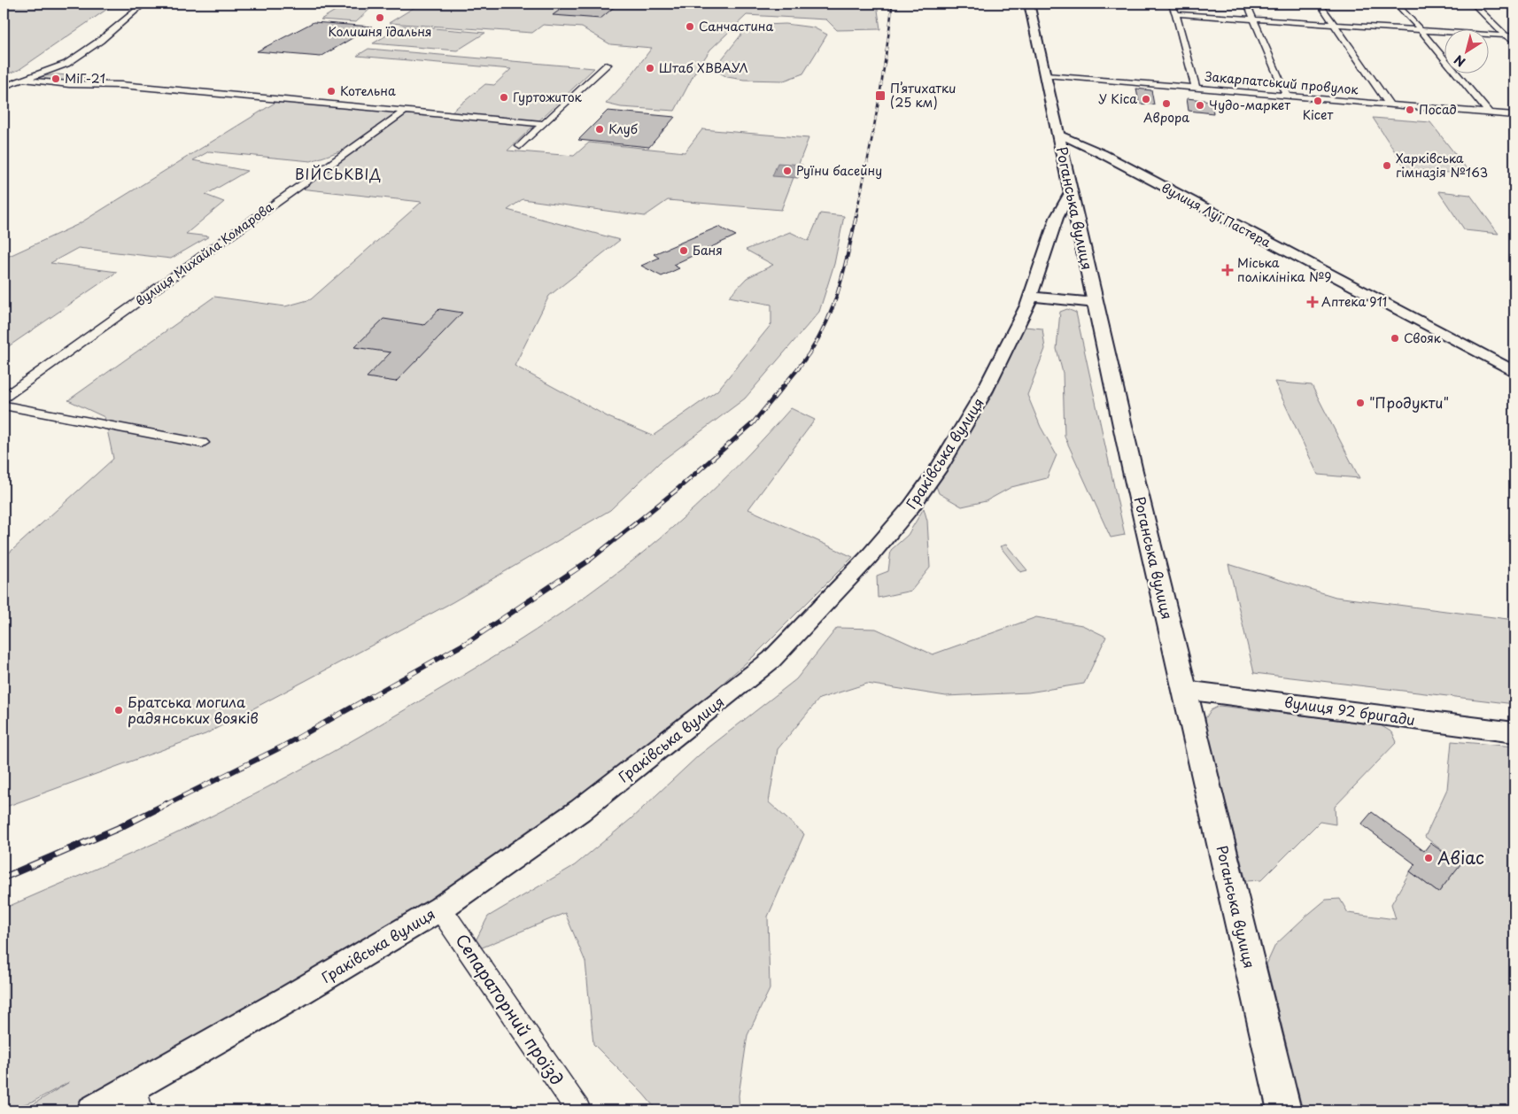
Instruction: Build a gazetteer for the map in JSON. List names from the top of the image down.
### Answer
{
  "streets": {
    "main road": ["Роганська вулиця"],
    "street": [
      "Закарпатський провулок",
      "вулиця Луї Пастера",
      "вулиця Михайла Комарова",
      "Граківська вулиця",
      "вулиця 92 бригади",
      "Сепараторний проїзд"
    ]
  },
  "crossings": [
    ["Закарпатський провулок", "Роганська вулиця"],
    ["Роганська вулиця", "вулиця Луї Пастера"],
    ["Роганська вулиця", "Граківська вулиця"],
    ["Роганська вулиця", "вулиця 92 бригади"],
    ["Граківська вулиця", "Сепараторний проїзд"]
  ],
  "districts": ["ВІЙСЬКВІД"],
  "places": {
    "other": [
      "Колишня їдальня",
      "Санчастина",
      "Штаб ХВВАУЛ",
      "МіГ-21",
      "Котельна",
      "Гуртожиток",
      "У Кіса",
      "Кісет",
      "Аврора",
      "Чудо-маркет",
      "Посад",
      "Клуб",
      "Харківська гімназія №163",
      "Руїни басейну",
      "Баня",
      "Свояк",
      "\"Продукти\"",
      "Братська могила радянських вояків",
      "Авіас"
    ],
    "transit": ["Пʼятихатки (25 км)"],
    "health": ["Міська поліклініка №9", "Аптека 911"]
  },
  "north": "bottom left"
}
